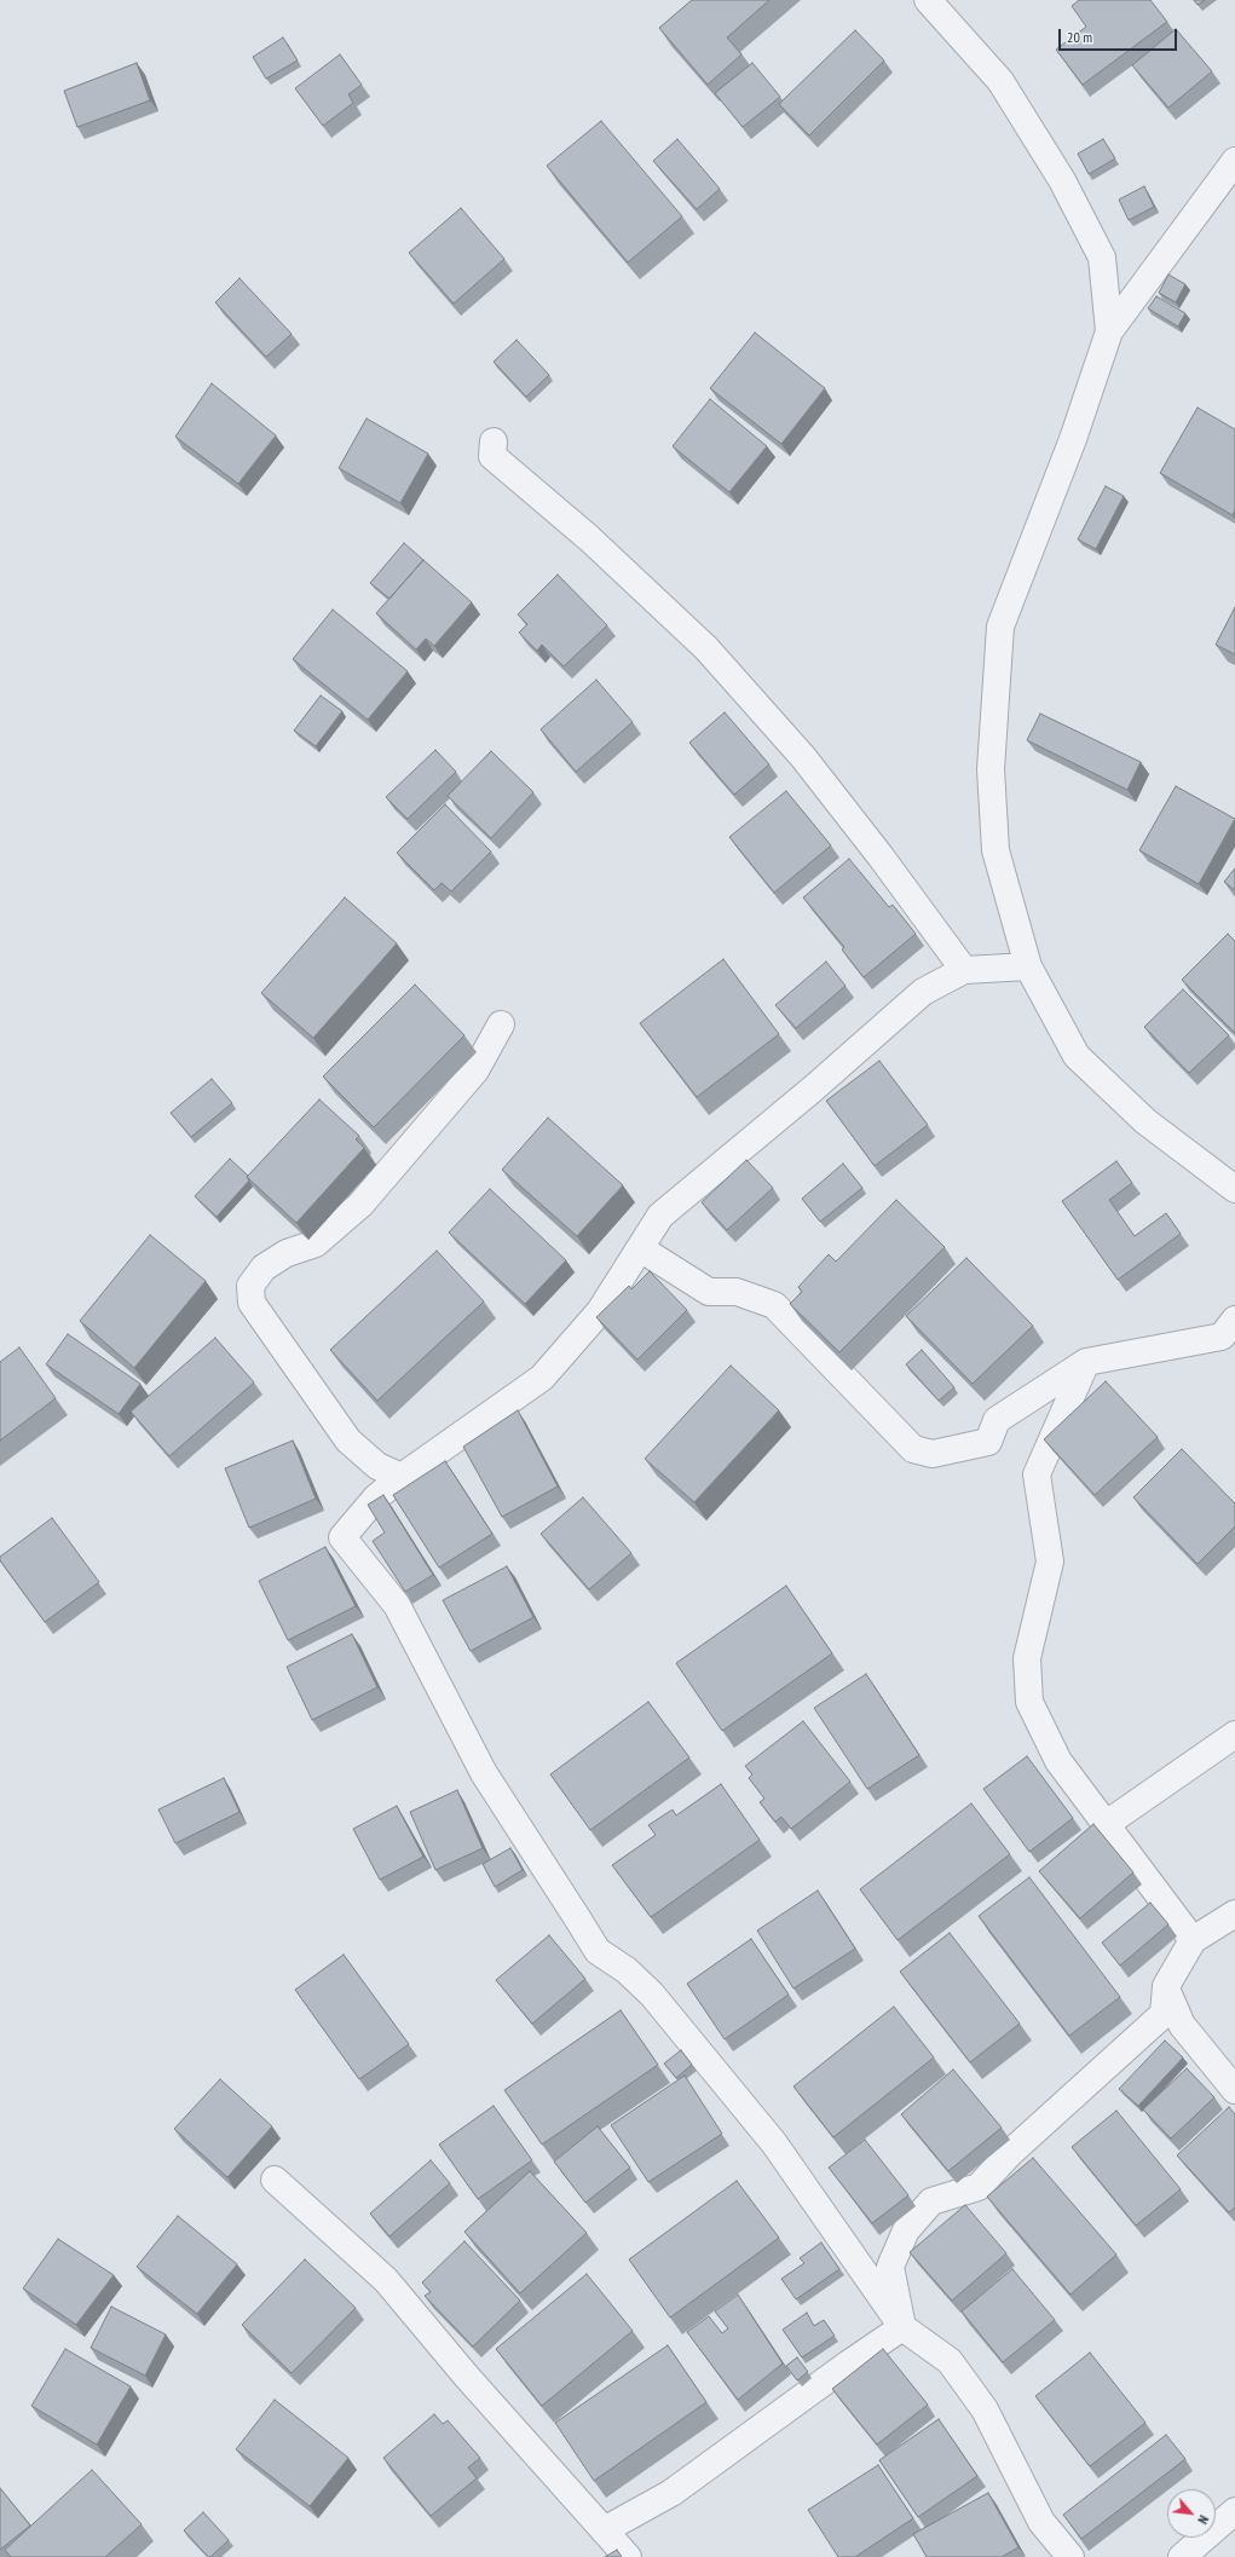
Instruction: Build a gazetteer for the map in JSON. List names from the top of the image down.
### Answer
{
  "scale_bar": "20 m",
  "north": "bottom right"
}
